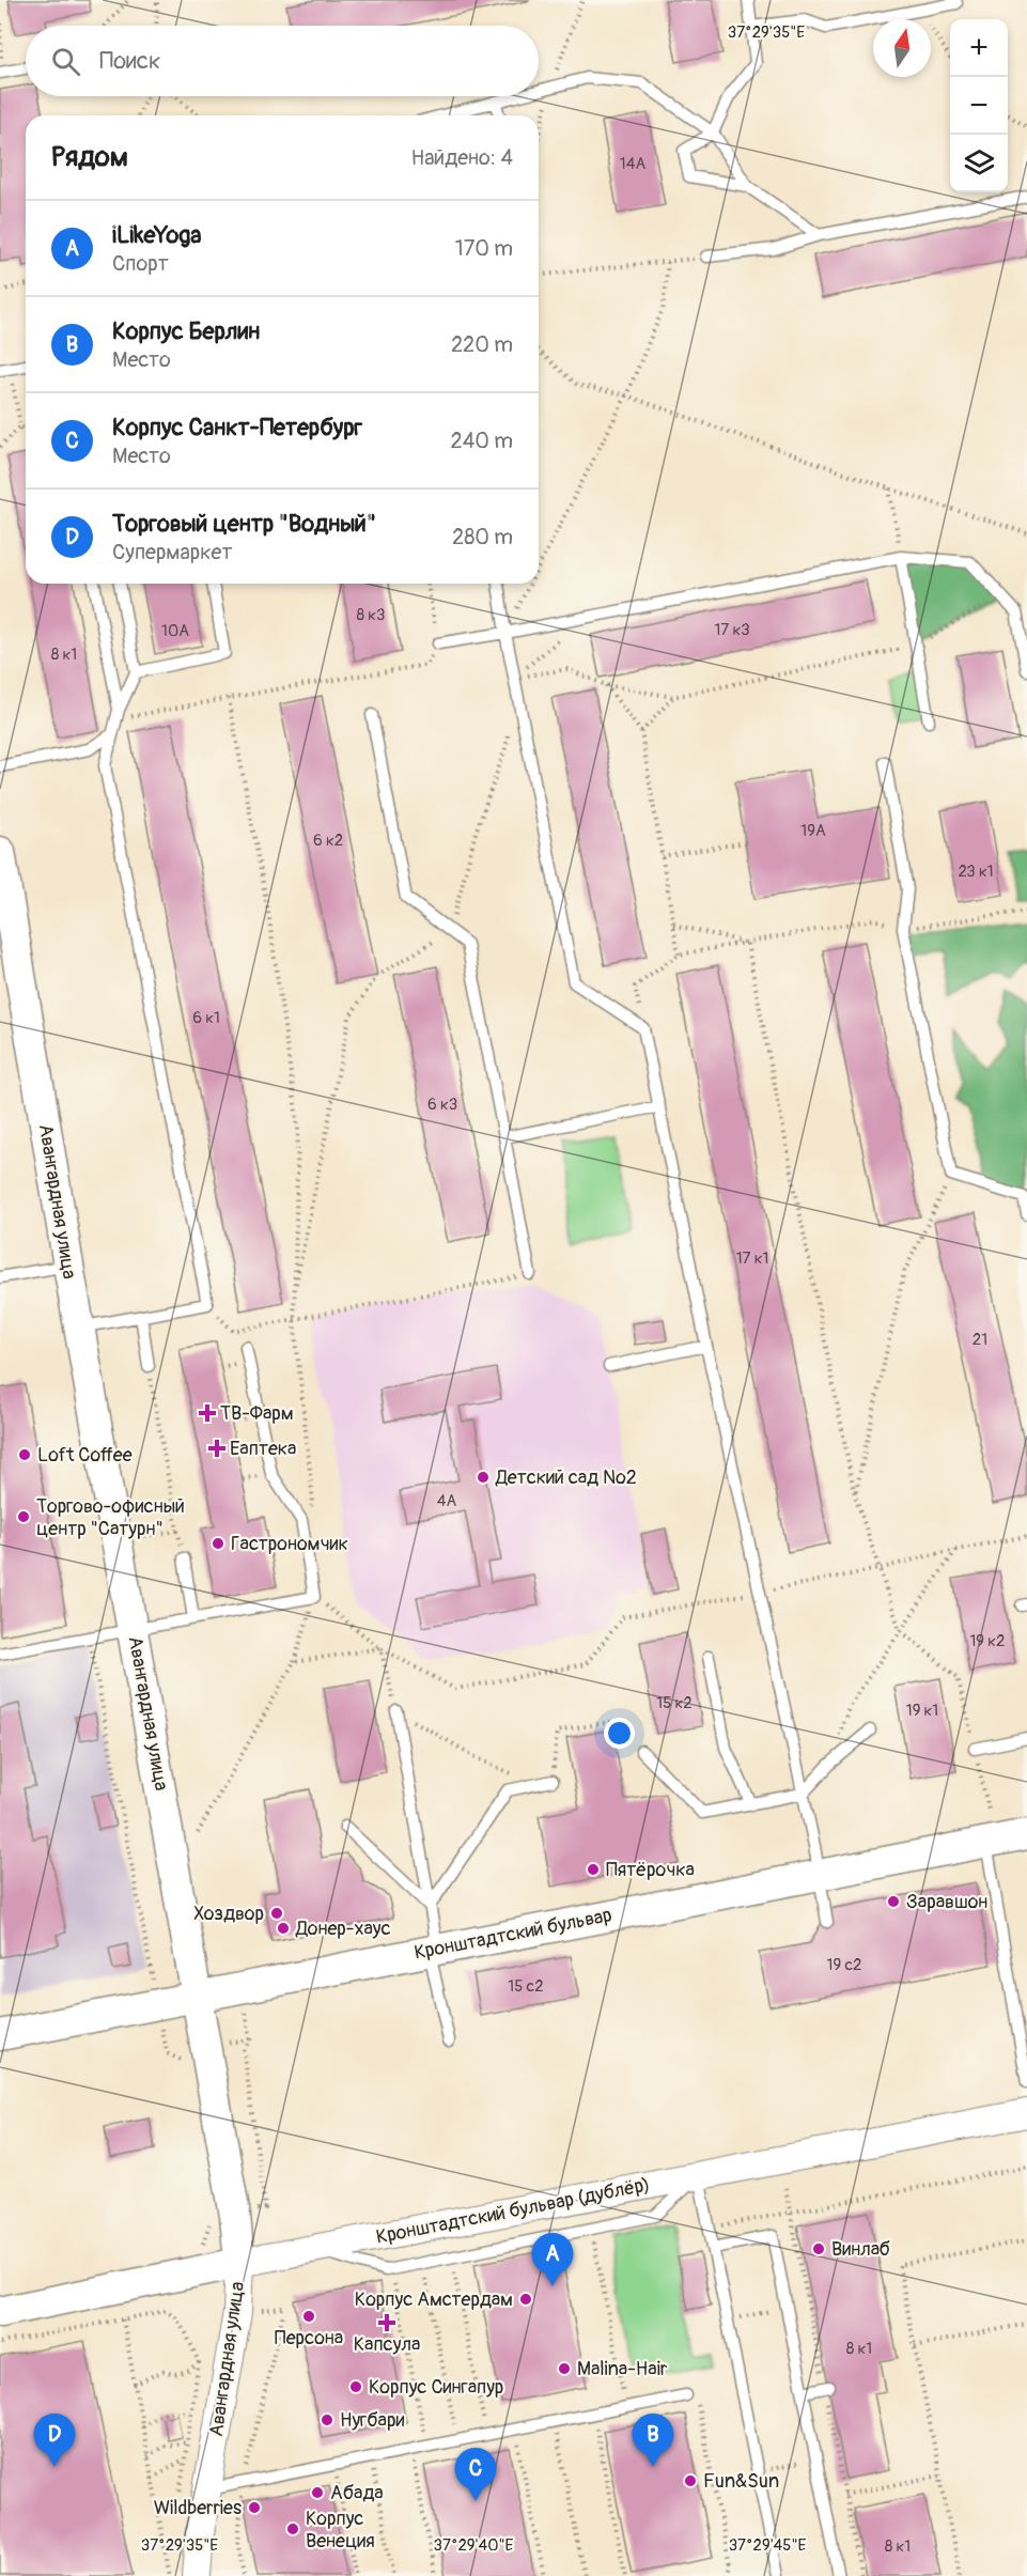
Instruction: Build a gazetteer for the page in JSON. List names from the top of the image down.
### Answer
{
  "streets": {
    "main road": ["Авангардная улица", "Кронштадтский бульвар", "Кронштадтский бульвар (дублёр)"]
  },
  "crossings": [
    ["Авангардная улица", "Кронштадтский бульвар"],
    ["Авангардная улица", "Кронштадтский бульвар (дублёр)"]
  ],
  "places": {
    "health": ["ТВ-Фарм", "Еаптека", "Капсула"],
    "other": [
      "Loft Coffee",
      "Детский сад №2",
      "Торгово-офисный центр \"Сатурн\"",
      "Гастрономчик",
      "Пятёрочка",
      "Заравшон",
      "Хоздвор",
      "Донер-хаус",
      "Винлаб",
      "Корпус Амстердам",
      "Персона",
      "Malina-Hair",
      "Корпус Сингапур",
      "Нугбари",
      "Fun&Sun",
      "Абада",
      "Wildberries",
      "Корпус Венеция"
    ]
  },
  "house_numbers": [
    "14А",
    "8 к3",
    "17 к3",
    "10А",
    "8 к1",
    "19А",
    "6 к2",
    "23 к1",
    "6 к1",
    "6 к3",
    "17 к1",
    "21",
    "4А",
    "19 к2",
    "15 к2",
    "19 к1",
    "19 с2",
    "15 с2",
    "8 к1",
    "8 к1"
  ],
  "north": "top",
  "page": {
    "map_buttons": ["+", "−"],
    "search": "Поиск",
    "heading": ["Рядом", "Найдено: 4"],
    "list": [
      {
        "mark": "A",
        "name": "iLikeYoga",
        "note": "Спорт",
        "value": "170 m"
      },
      {
        "mark": "B",
        "name": "Корпус Берлин",
        "note": "Место",
        "value": "220 m"
      },
      {
        "mark": "C",
        "name": "Корпус Санкт-Петербург",
        "note": "Место",
        "value": "240 m"
      },
      {
        "mark": "D",
        "name": "Торговый центр \"Водный\"",
        "note": "Супермаркет",
        "value": "280 m"
      }
    ],
    "pins": [
      "A",
      "B",
      "D",
      "C"
    ]
  },
  "coordinates": ["37°29'35\"E", "37°29'40\"E", "37°29'45\"E"]
}
